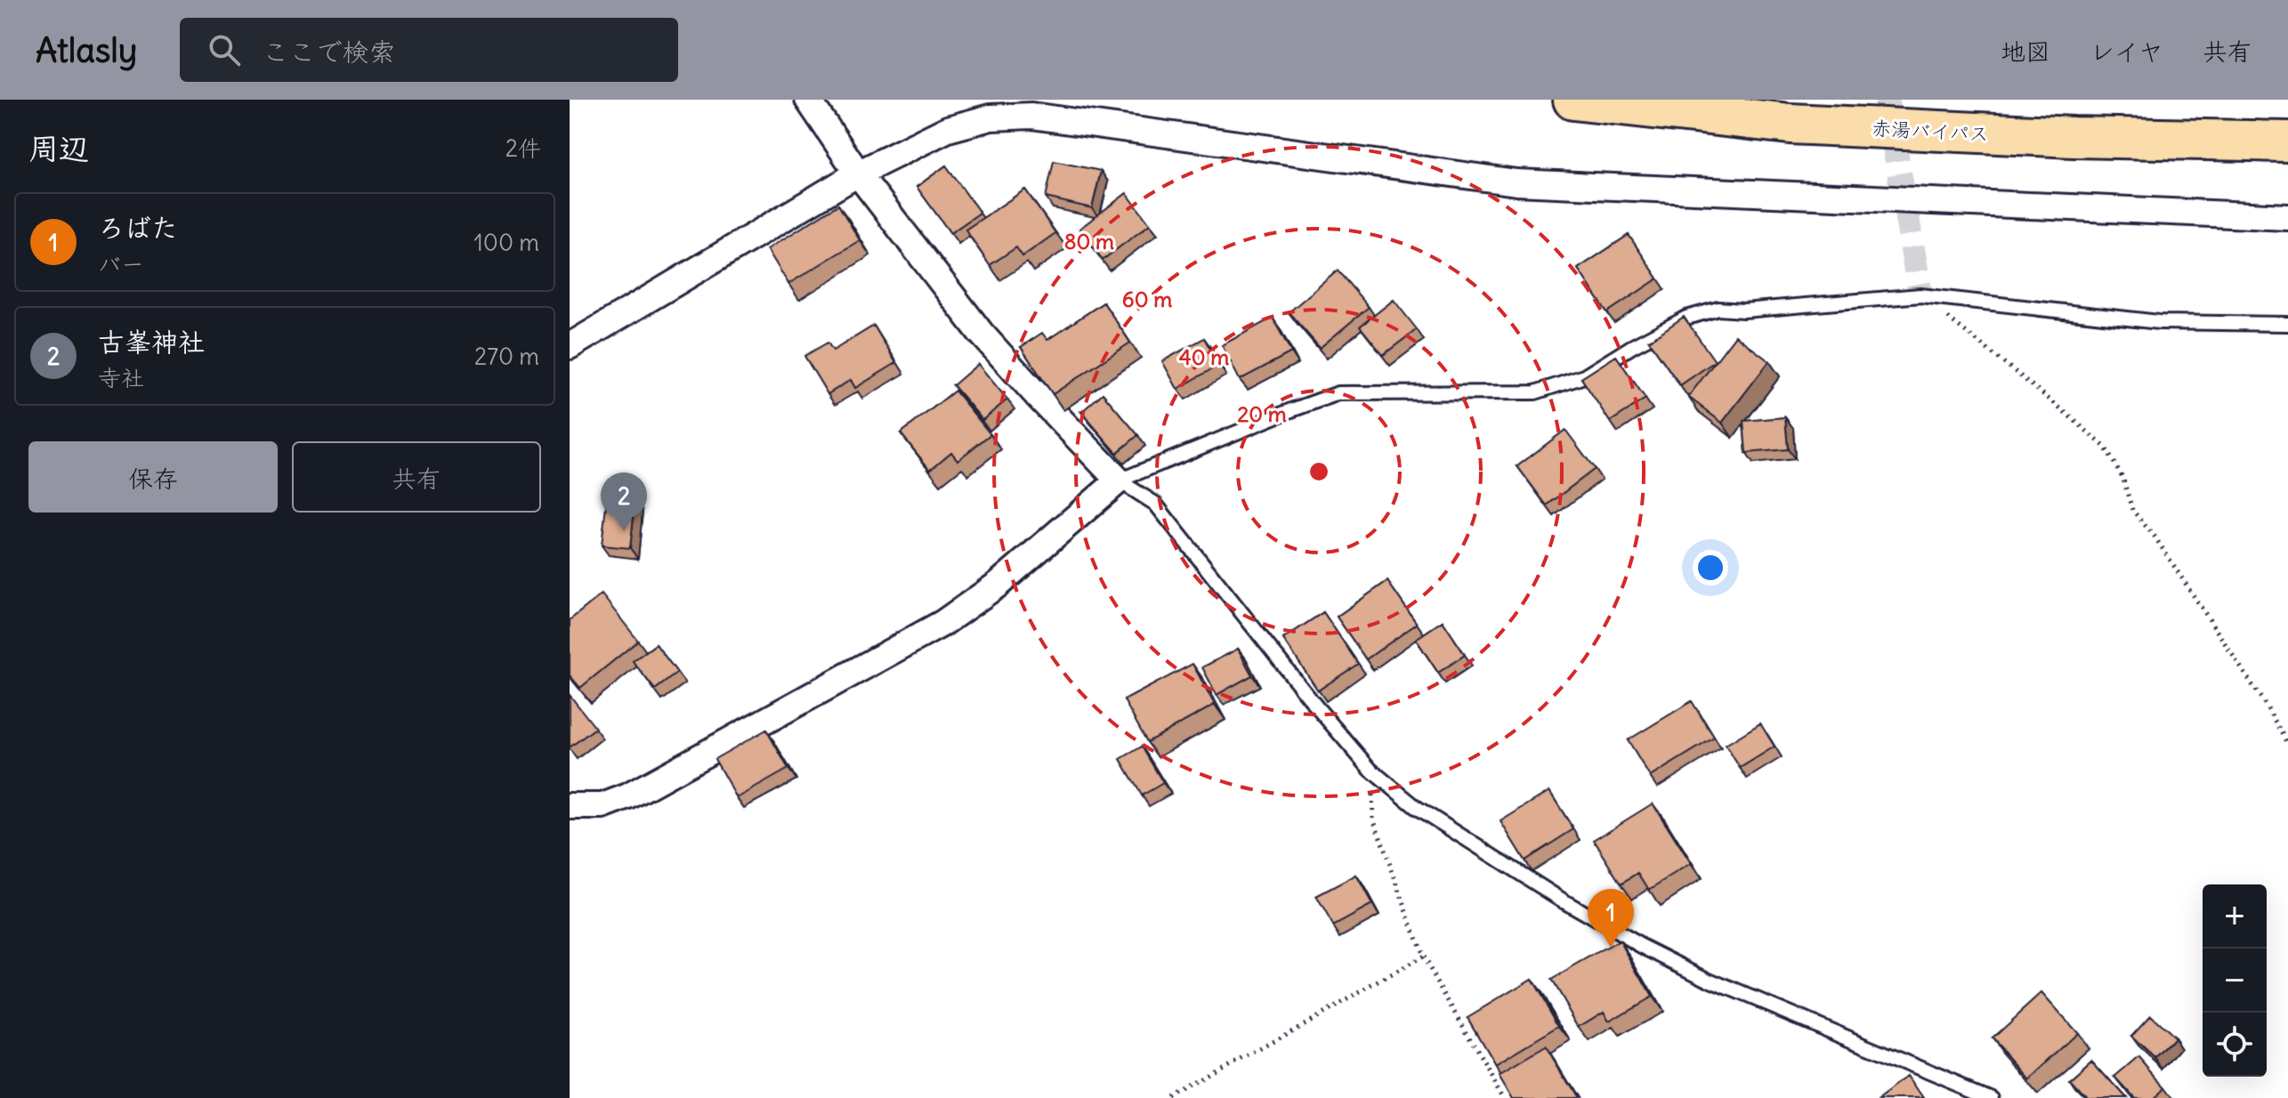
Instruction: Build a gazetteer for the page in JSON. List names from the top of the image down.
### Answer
{
  "streets": {
    "highway": ["赤湯バイパス"]
  },
  "page": {
    "header": "Atlasly",
    "search": "ここで検索",
    "nav": ["地図", "レイヤ", "共有"],
    "heading": ["周辺", "2件"],
    "list": [
      {
        "mark": "1",
        "name": "ろばた",
        "note": "バー",
        "value": "100 m"
      },
      {
        "mark": "2",
        "name": "古峯神社",
        "note": "寺社",
        "value": "270 m"
      }
    ],
    "buttons": ["保存", "共有"],
    "pins": ["2", "1"],
    "map_buttons": ["+", "−"]
  },
  "rings": [
    "80 m",
    "60 m",
    "40 m",
    "20 m"
  ]
}
